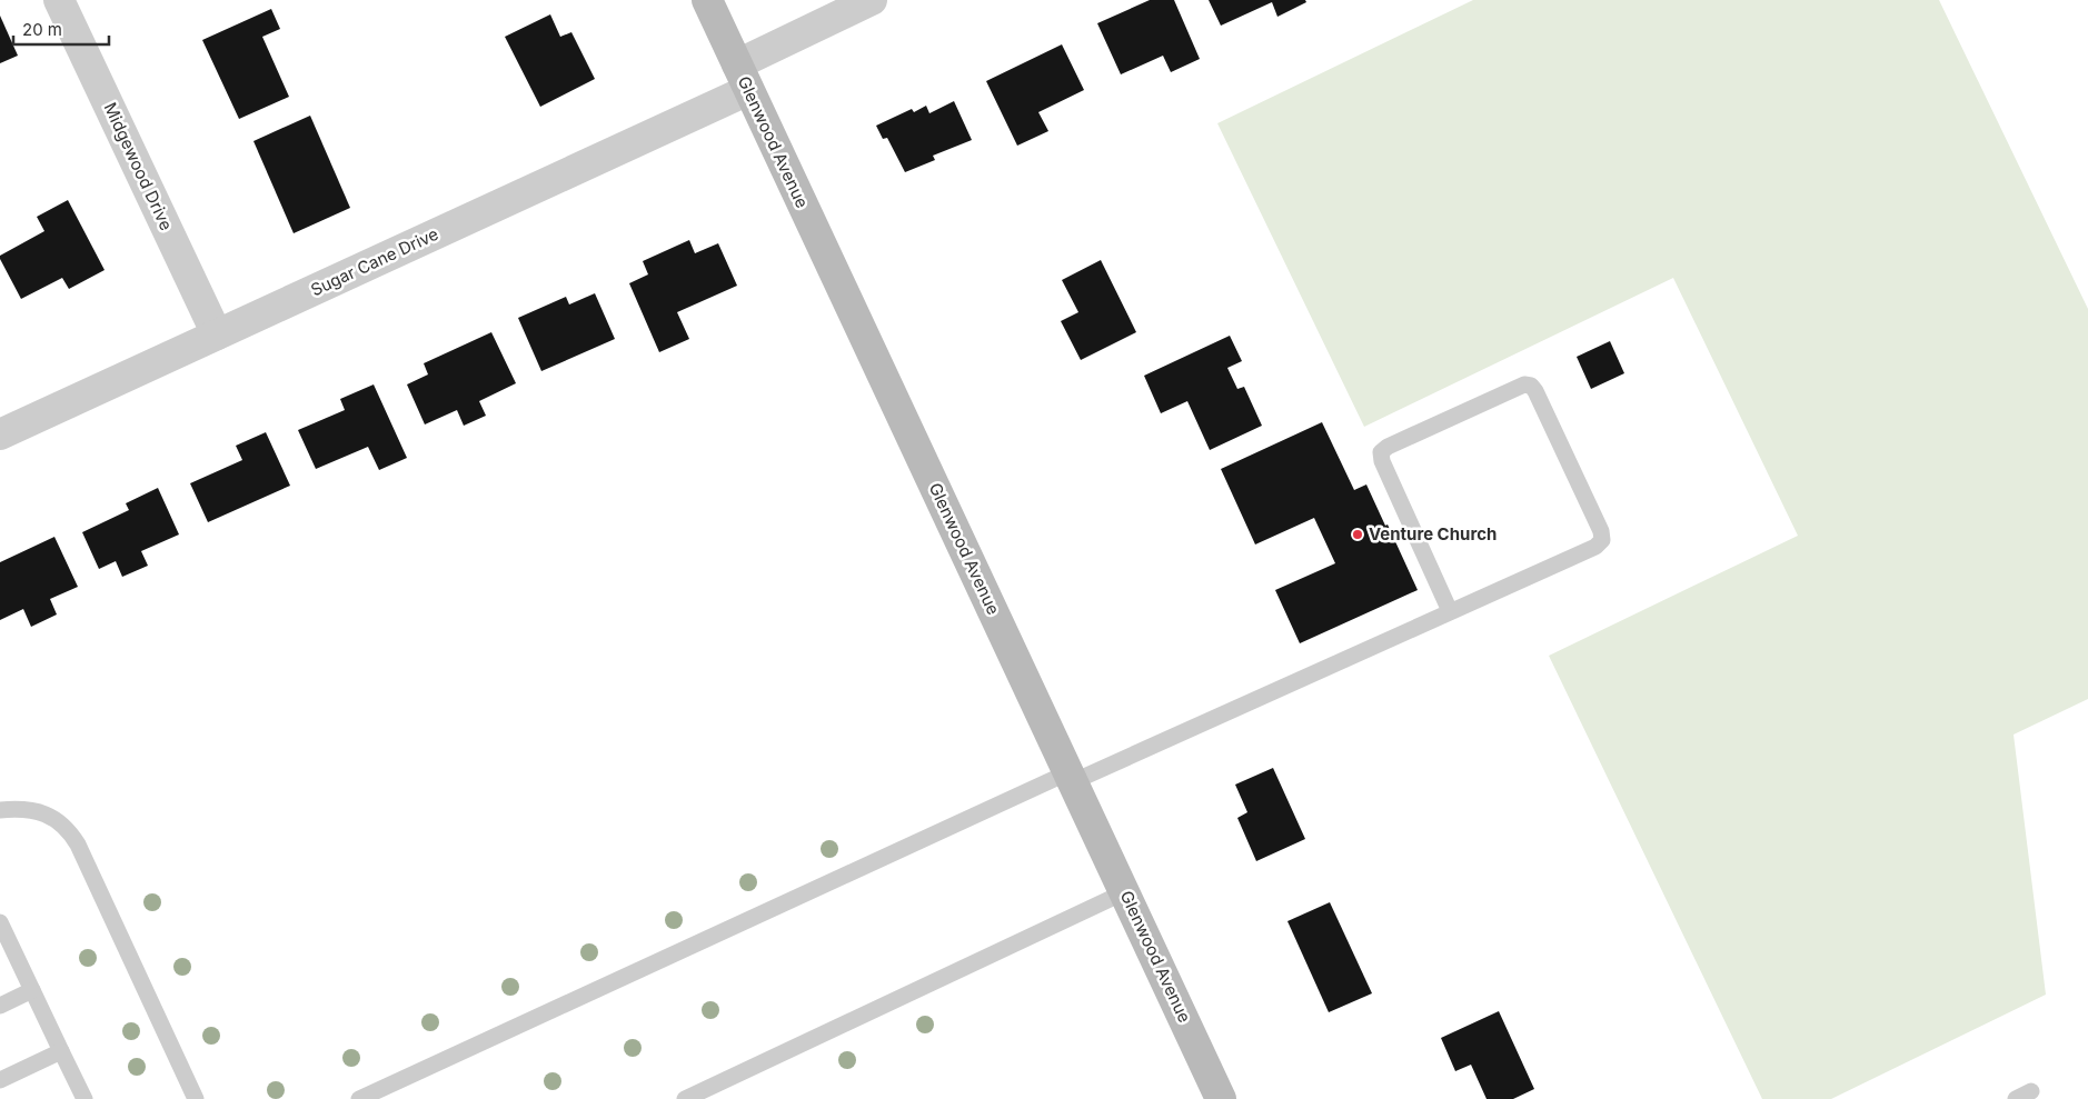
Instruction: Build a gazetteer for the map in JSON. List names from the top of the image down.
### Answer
{
  "streets": {
    "street": ["Glenwood Avenue", "Midgewood Drive", "Sugar Cane Drive"]
  },
  "crossings": [
    ["Glenwood Avenue", "Sugar Cane Drive"],
    ["Midgewood Drive", "Sugar Cane Drive"]
  ],
  "places": ["Venture Church"],
  "scale_bar": "20 m"
}
